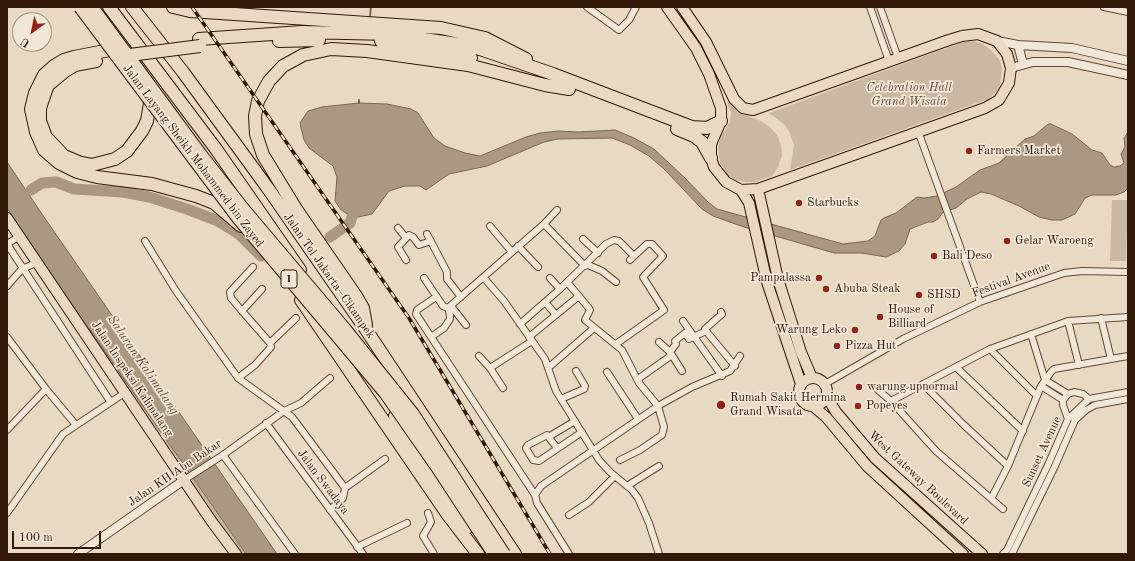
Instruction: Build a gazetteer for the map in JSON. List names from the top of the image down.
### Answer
{
  "streets": {
    "highway": ["Jalan Layang Sheikh Mohammed bin Zayed", "Jalan Tol Jakarta–Cikampek", "1"],
    "main road": ["Jalan Inspeksi Kalimalang", "West Gateway Boulevard"],
    "street": [
      "Festival Avenue",
      "Sunset Avenue",
      "Jalan KH Abu Bakar",
      "Jalan Swadaya"
    ]
  },
  "crossings": [
    ["Festival Avenue", "West Gateway Boulevard"],
    ["Jalan Inspeksi Kalimalang", "Jalan KH Abu Bakar"],
    ["Jalan KH Abu Bakar", "Jalan Swadaya"]
  ],
  "water": ["Saluran Kalimalang"],
  "parks": ["Celebration Hall Grand Wisata"],
  "places": [
    "Farmers Market",
    "Starbucks",
    "Gelar Waroeng",
    "Bali Deso",
    "Pampalassa",
    "Abuba Steak",
    "SHSD",
    "House of Billiard",
    "Warung Leko",
    "Pizza Hut",
    "warung upnormal",
    "Rumah Sakit Hermina Grand Wisata",
    "Popeyes"
  ],
  "scale_bar": "100 m",
  "north": "bottom left"
}
